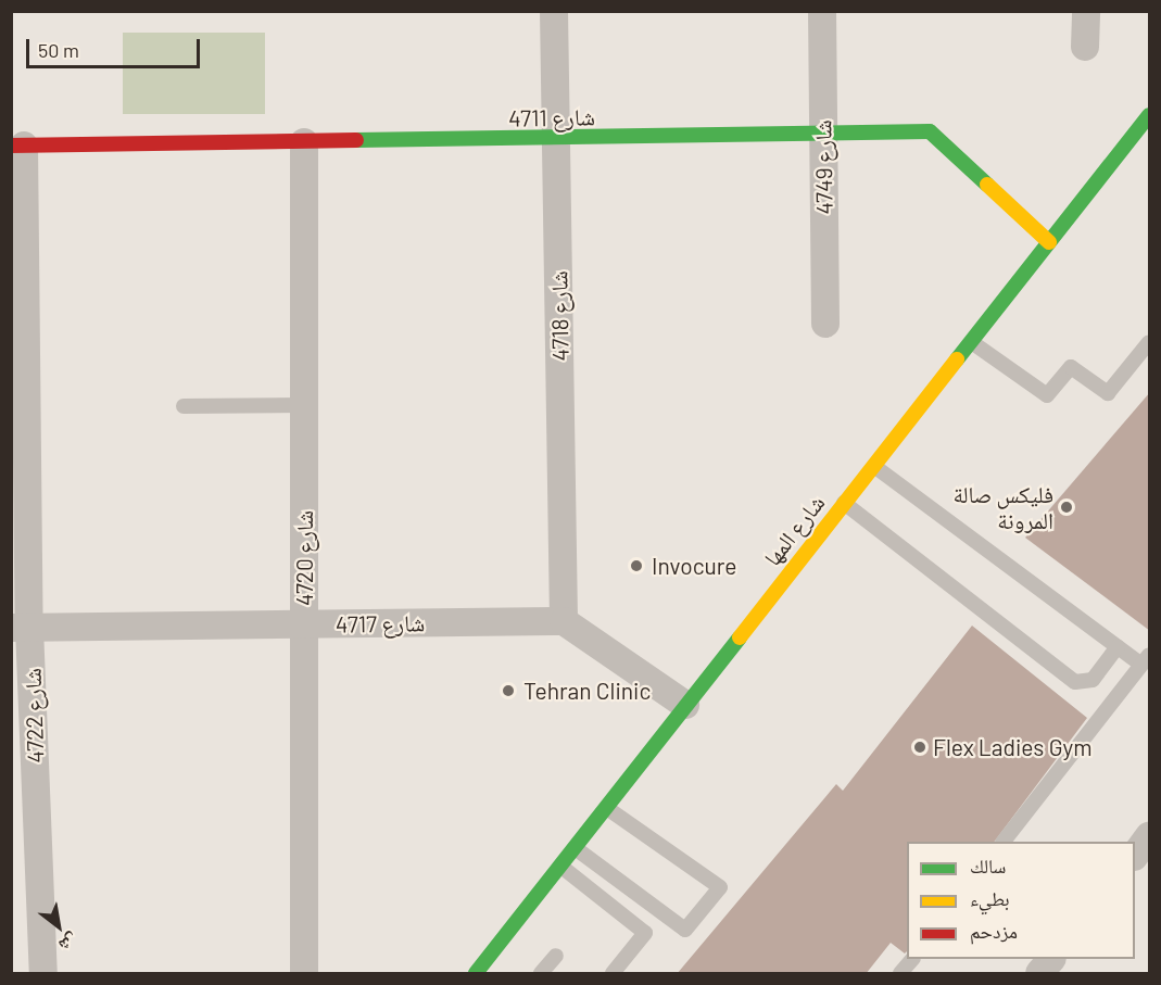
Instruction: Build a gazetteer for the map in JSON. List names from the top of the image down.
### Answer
{
  "streets": {
    "street": [
      "4711 شارع",
      "4749 شارع",
      "4718 شارع",
      "شارع المها",
      "4720 شارع",
      "4717 شارع",
      "شارع 4722"
    ]
  },
  "crossings": [
    ["4711 شارع", "4749 شارع"],
    ["4711 شارع", "4718 شارع"],
    ["4711 شارع", "شارع المها"],
    ["4711 شارع", "4720 شارع"],
    ["4711 شارع", "شارع 4722"],
    ["4718 شارع", "4717 شارع"],
    ["4720 شارع", "4717 شارع"],
    ["4717 شارع", "شارع 4722"]
  ],
  "places": [
    "فليكس صالة المرونة",
    "Invocure",
    "Tehran Clinic",
    "Flex Ladies Gym"
  ],
  "legend": ["سالك", "بطيء", "مزدحم"],
  "scale_bar": "50 m",
  "north": "bottom right"
}
